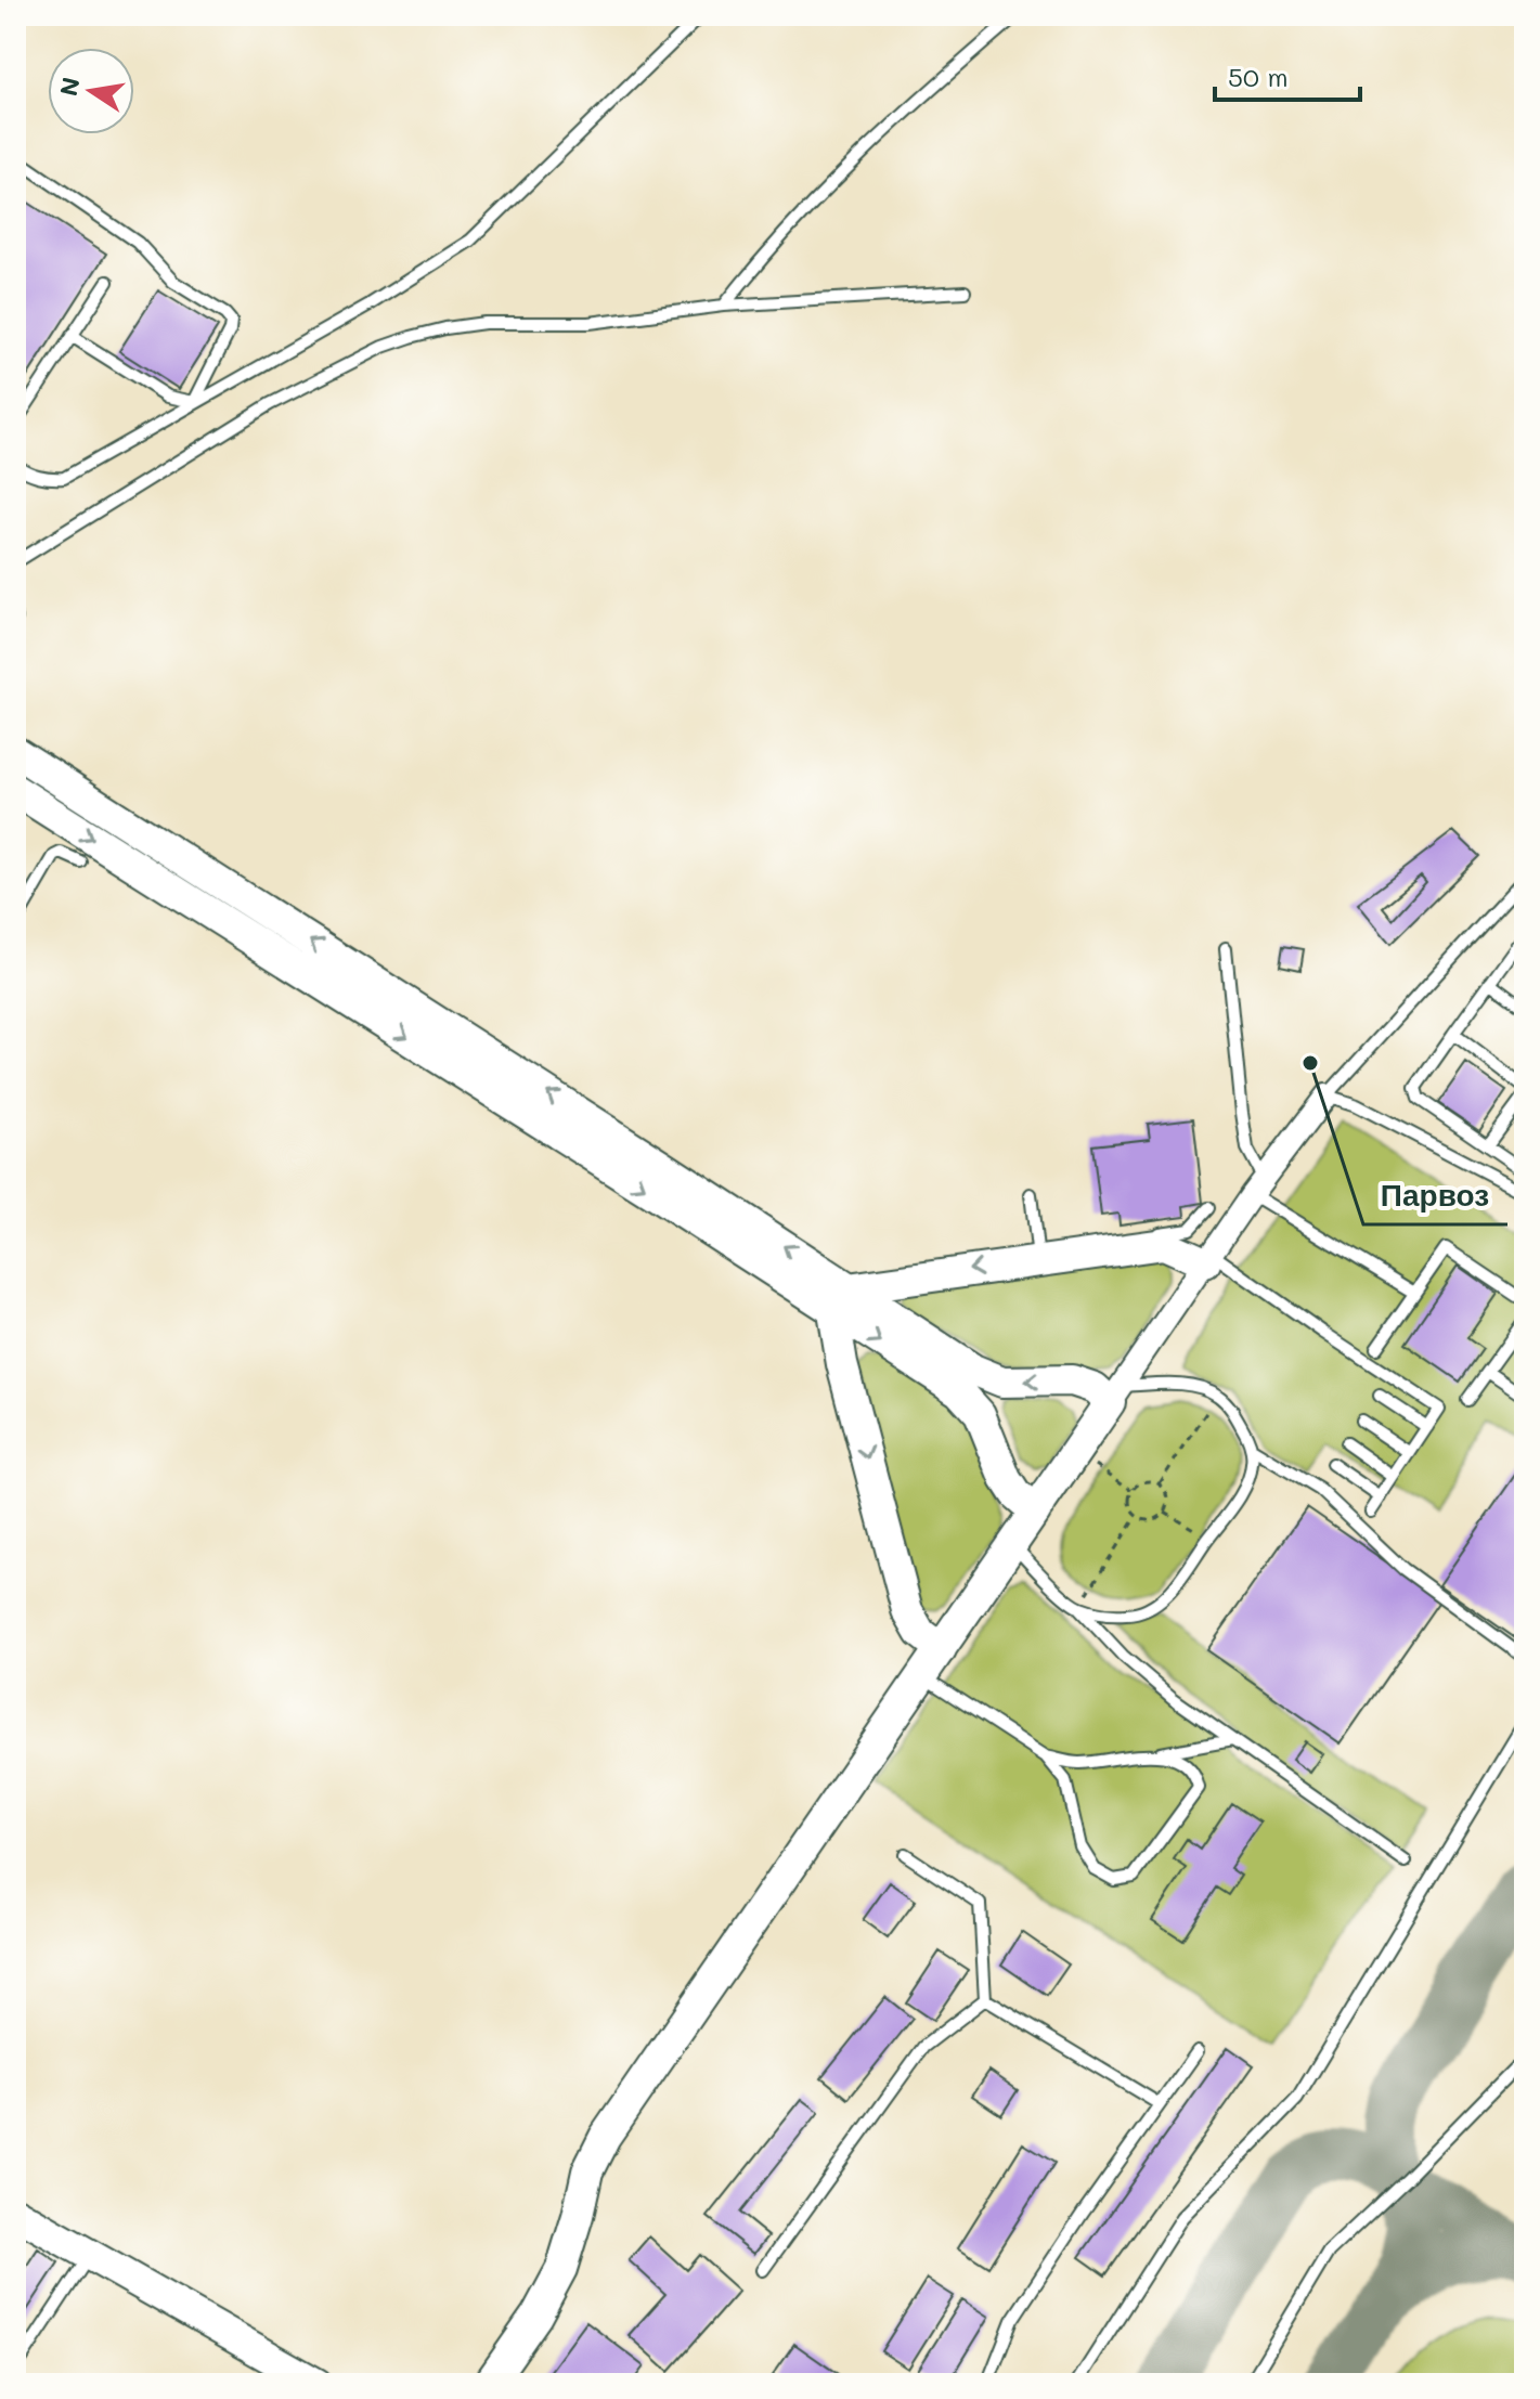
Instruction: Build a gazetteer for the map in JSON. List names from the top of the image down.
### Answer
{
  "places": ["Парвоз"],
  "scale_bar": "50 m",
  "north": "left"
}
